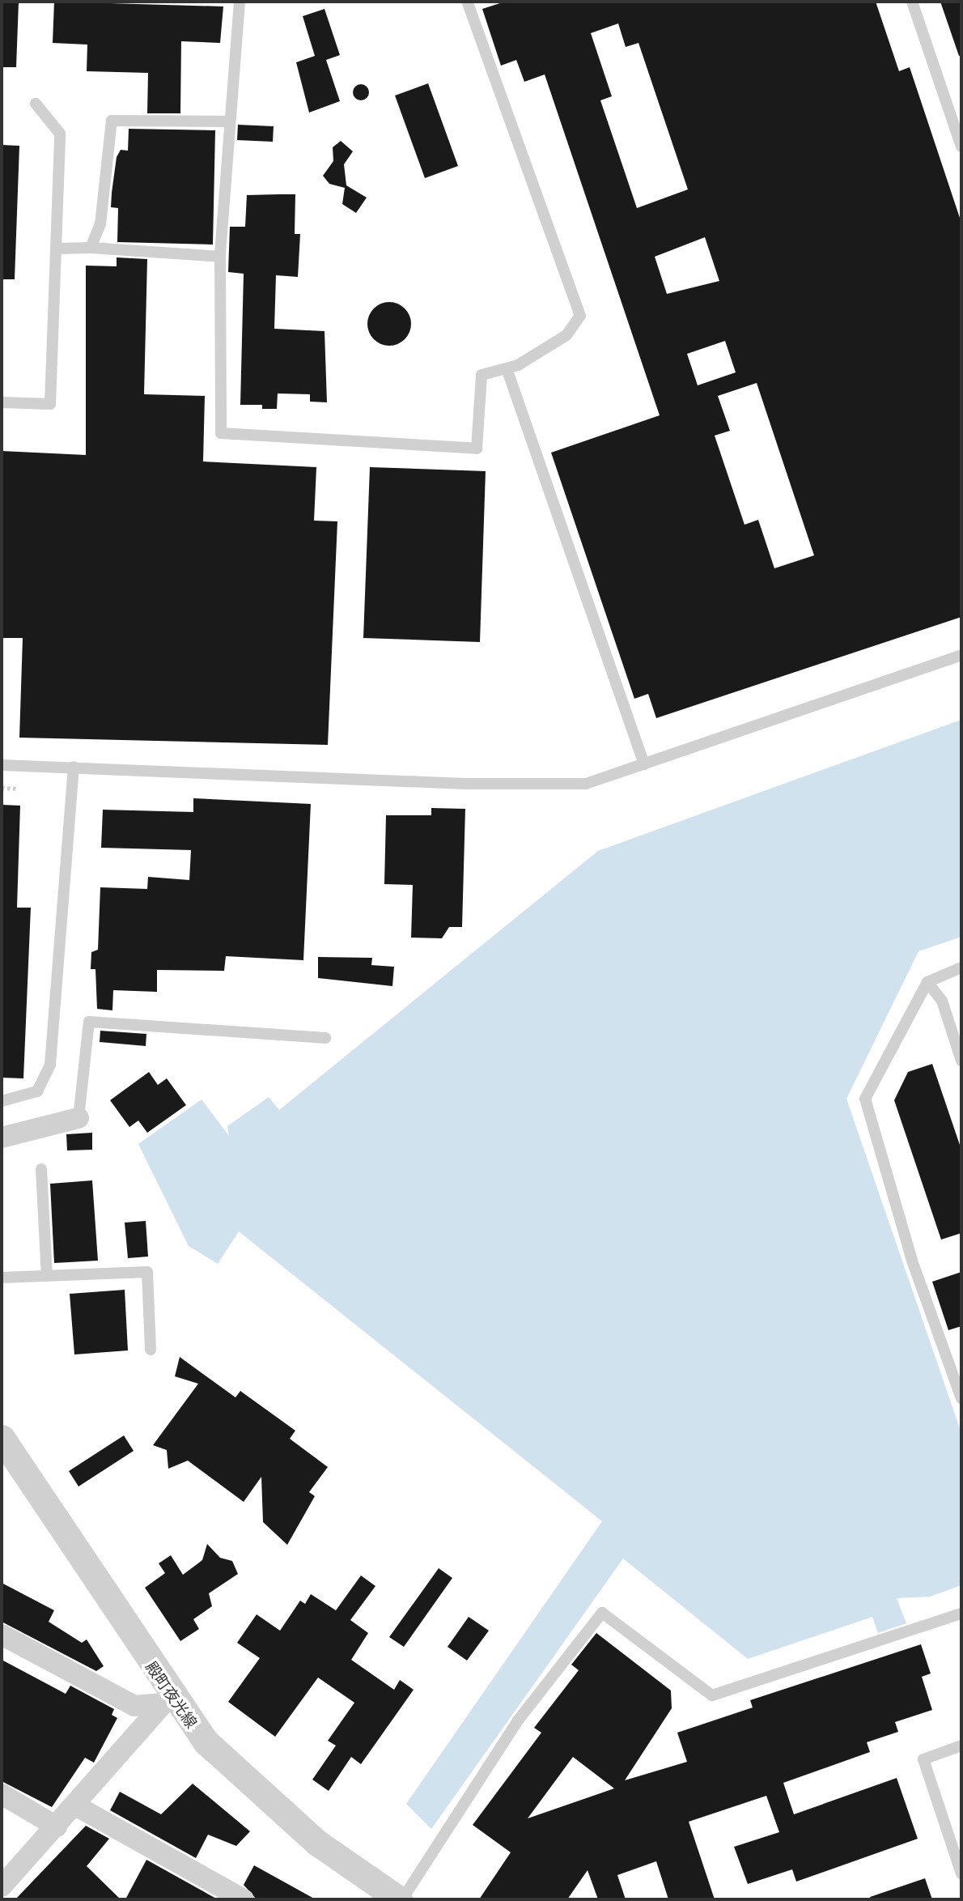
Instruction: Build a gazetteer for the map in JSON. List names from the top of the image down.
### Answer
{
  "streets": {
    "street": ["殿町夜光線"]
  }
}
